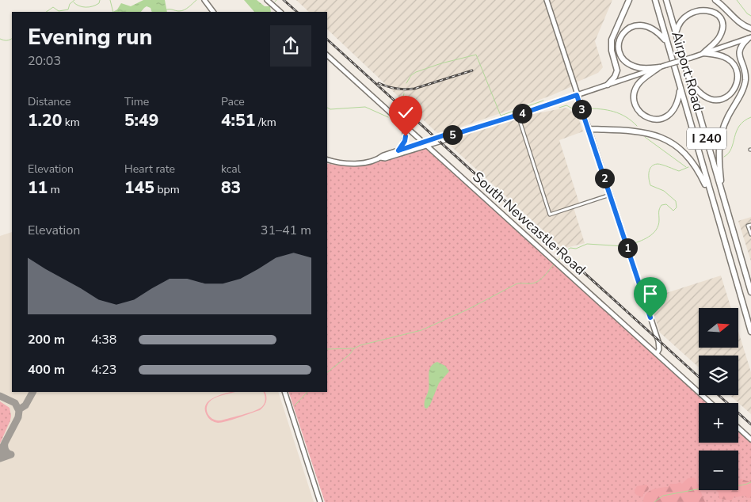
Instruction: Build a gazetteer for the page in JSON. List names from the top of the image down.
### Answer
{
  "streets": {
    "highway": ["Airport Road", "I 240"],
    "street": ["South Newcastle Road"]
  },
  "north": "right",
  "page": {
    "heading": ["Evening run", "20:03"],
    "stats": [
      ["Distance", "1.20 km"],
      ["Time", "5:49"],
      ["Pace", "4:51 /km"],
      ["Elevation", "11 m"],
      ["Heart rate", "145 bpm"],
      ["kcal", "83"]
    ],
    "pins": [
      "3",
      "4",
      "5",
      "2",
      "1"
    ],
    "chart": ["Elevation", "31–41 m"],
    "map_buttons": ["+", "−"],
    "list": [
      {
        "name": "200 m",
        "note": "4:38"
      },
      {
        "name": "400 m",
        "note": "4:23"
      }
    ]
  }
}
